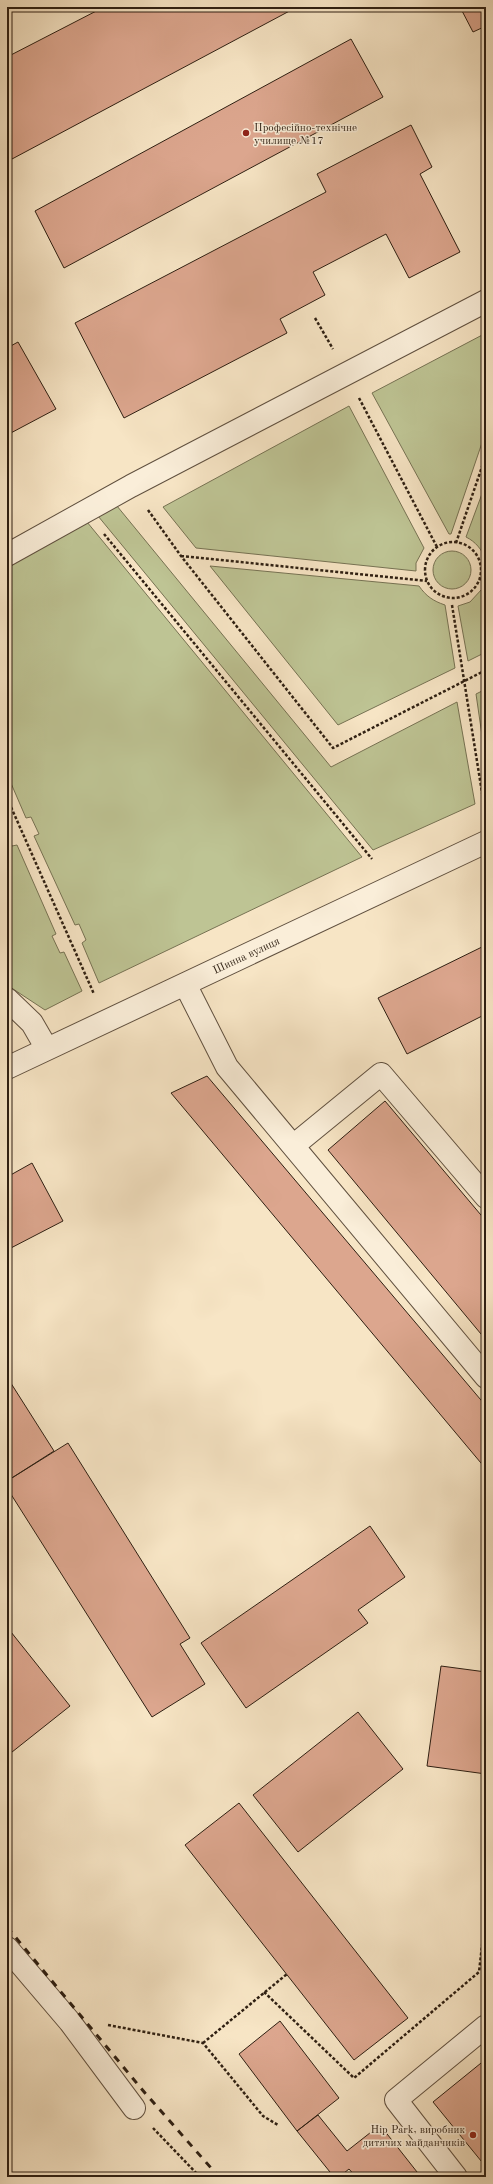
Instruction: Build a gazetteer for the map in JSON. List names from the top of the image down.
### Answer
{
  "streets": {
    "street": ["Шинна вулиця"]
  },
  "places": ["Професійно-технічне училище №17", "Hip Park, виробник дитячих майданчиків"]
}
